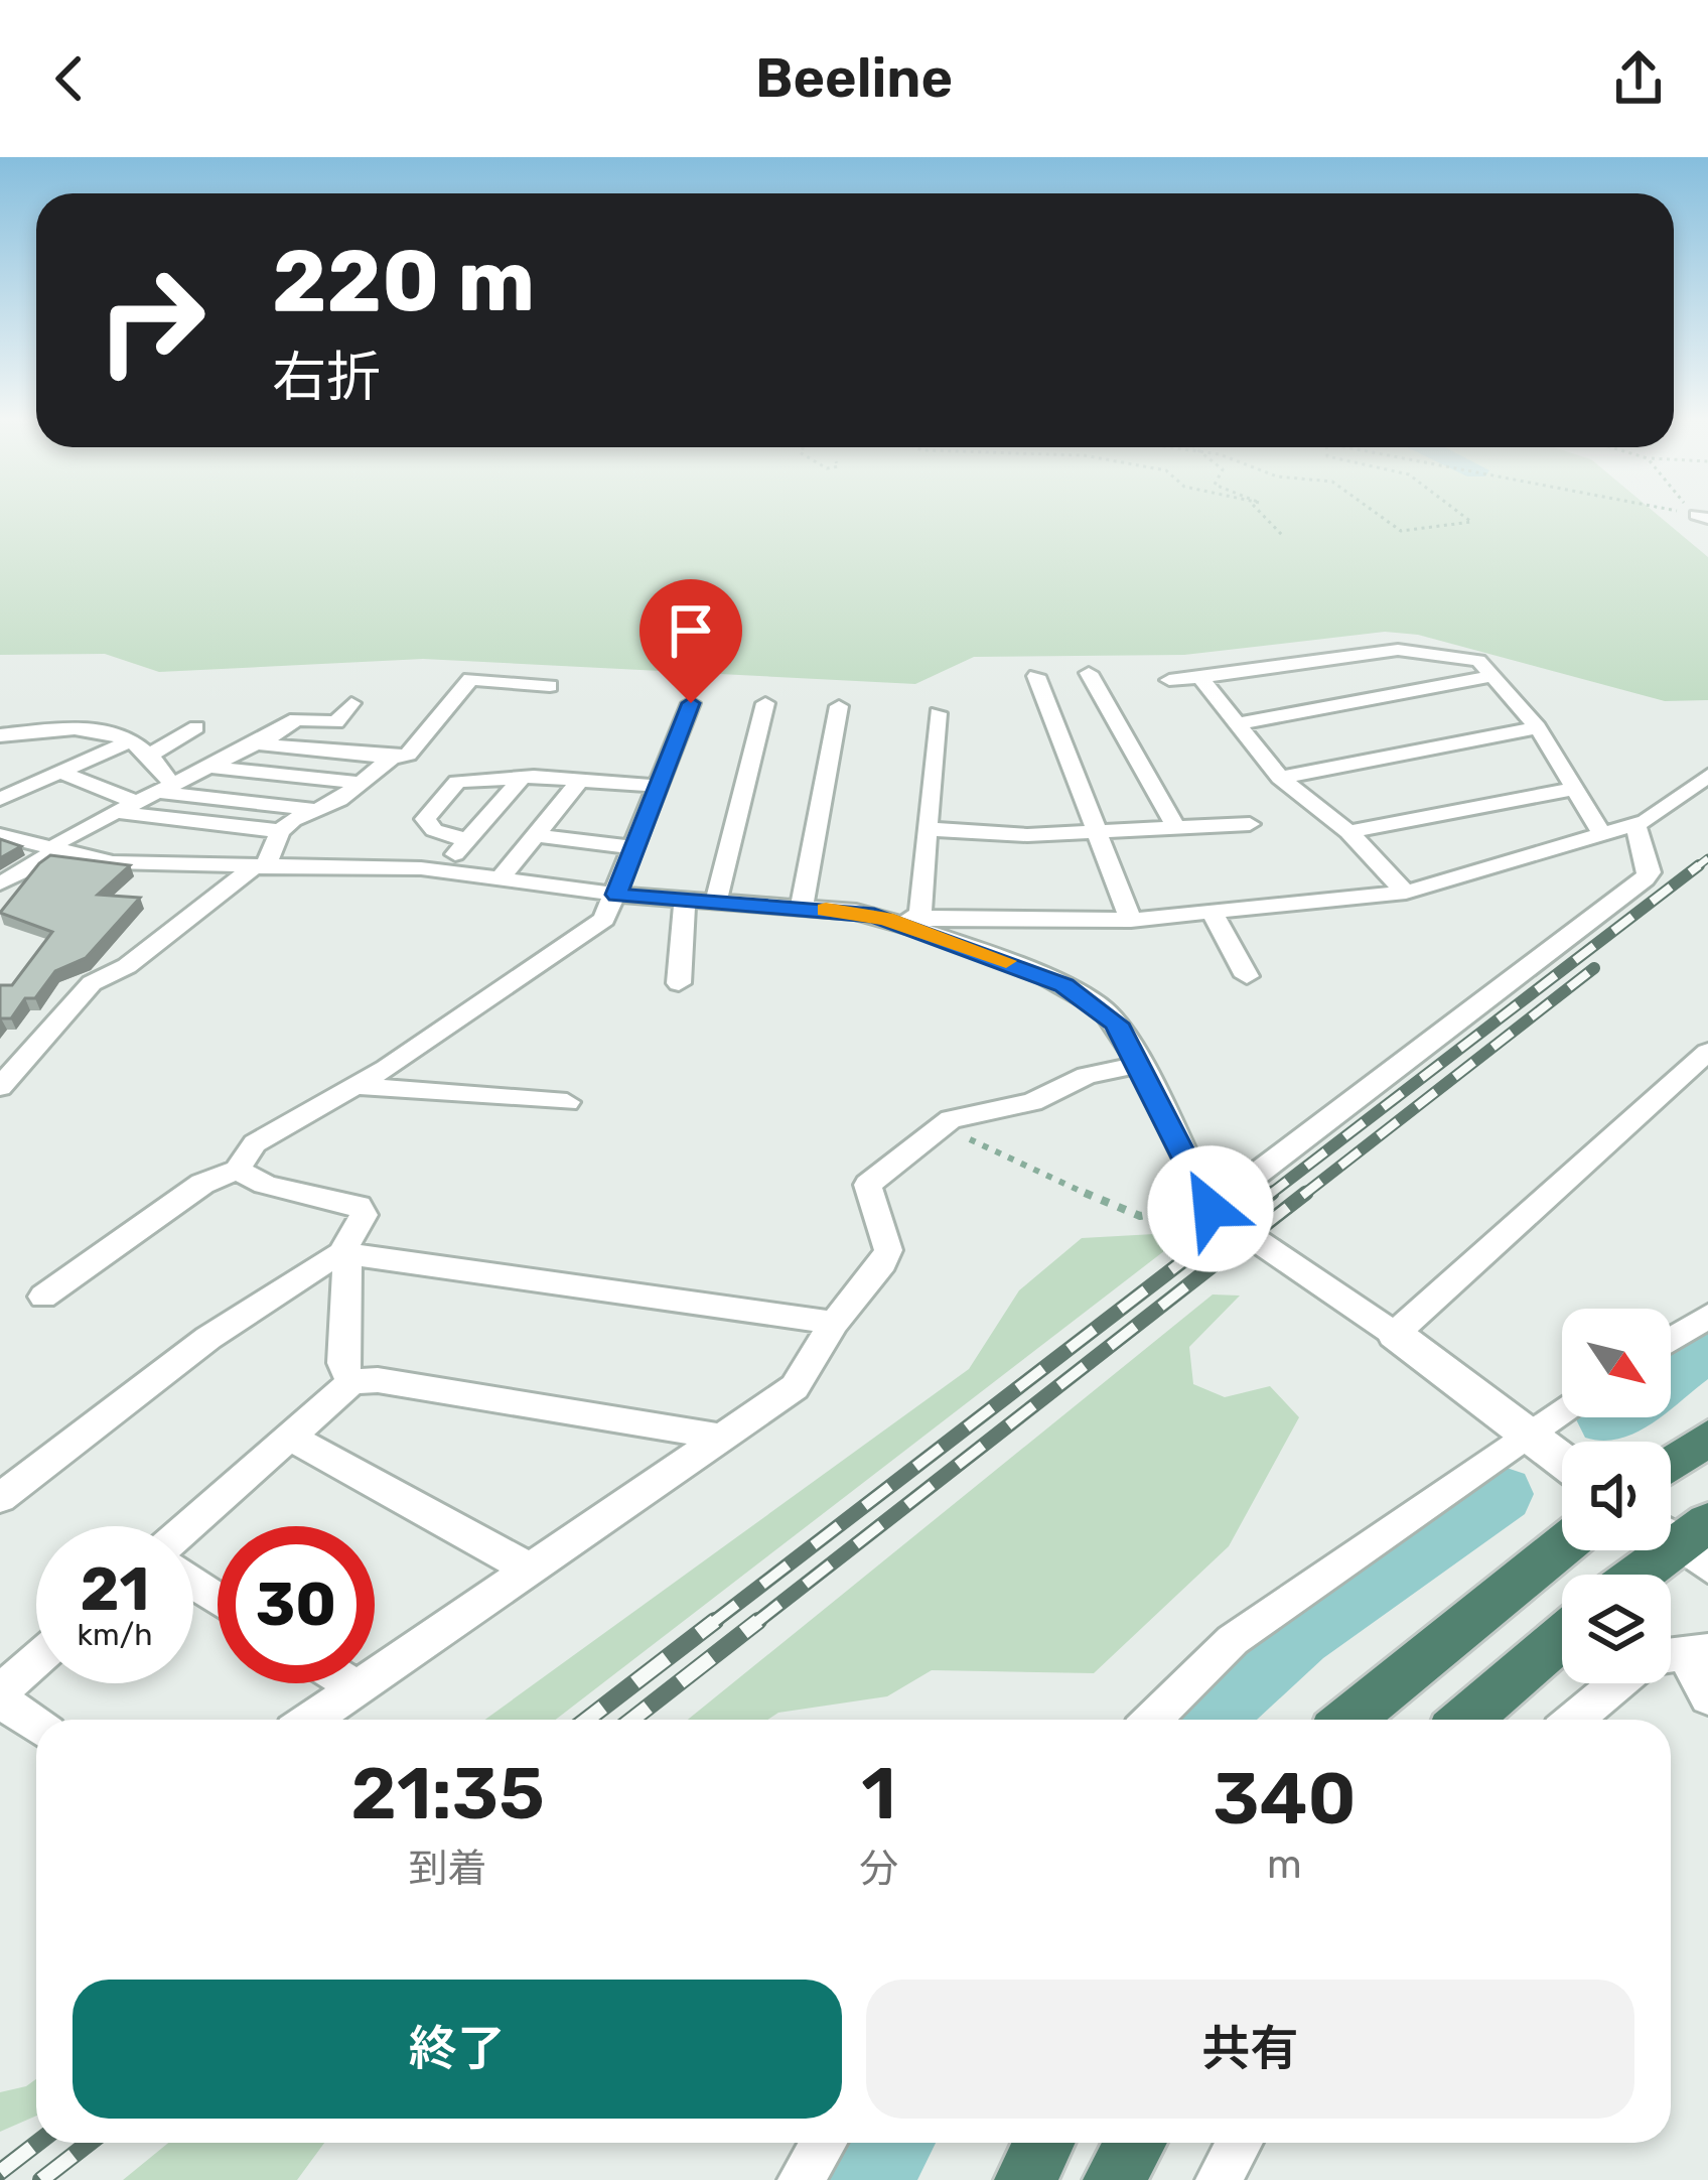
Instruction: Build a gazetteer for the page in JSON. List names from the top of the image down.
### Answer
{
  "north": "bottom right",
  "page": {
    "header": "Beeline",
    "turn": ["220 m", "右折"],
    "speed": "21 km/h",
    "limit": "30",
    "eta": [
      "21:35",
      "到着",
      "1",
      "分",
      "340",
      "m"
    ],
    "buttons": ["終了", "共有"]
  }
}
